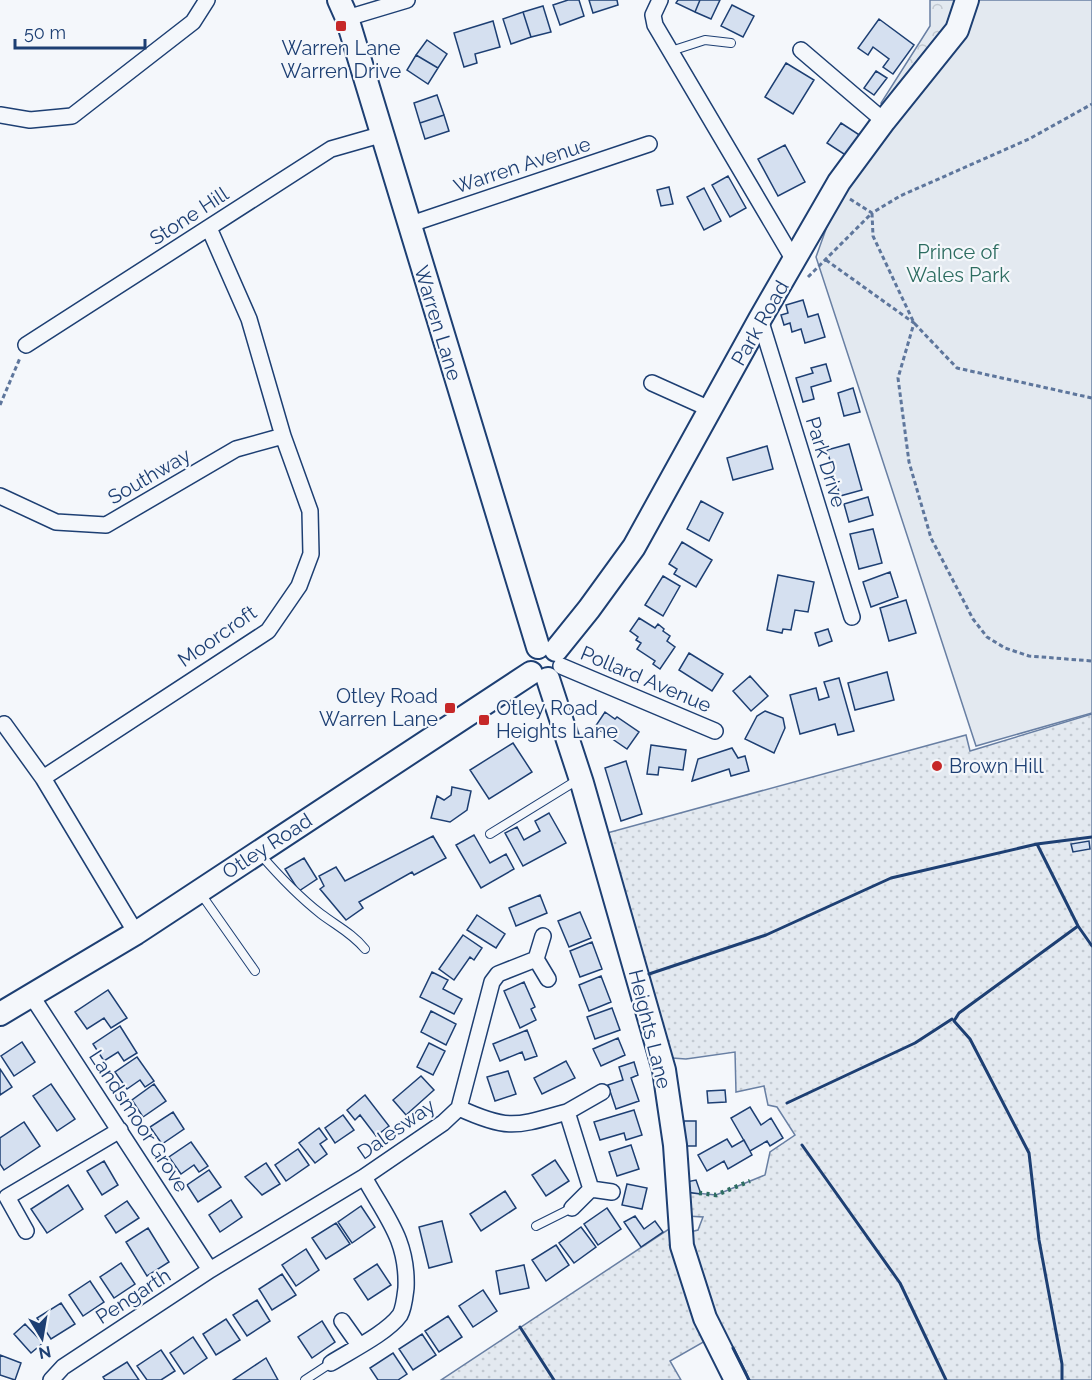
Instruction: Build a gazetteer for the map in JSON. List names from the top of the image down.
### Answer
{
  "streets": {
    "street": [
      "Warren Avenue",
      "Stone Hill",
      "Warren Lane",
      "Park Road",
      "Park Drive",
      "Southway",
      "Moorcroft",
      "Pollard Avenue",
      "Otley Road",
      "Heights Lane",
      "Landsmoor Grove",
      "Dalesway",
      "Pengarth"
    ]
  },
  "crossings": [
    ["Warren Avenue", "Warren Lane"],
    ["Stone Hill", "Warren Lane"],
    ["Stone Hill", "Moorcroft"],
    ["Warren Lane", "Park Road"],
    ["Warren Lane", "Pollard Avenue"],
    ["Warren Lane", "Otley Road"],
    ["Warren Lane", "Heights Lane"],
    ["Park Road", "Park Drive"],
    ["Park Road", "Pollard Avenue"],
    ["Park Road", "Otley Road"],
    ["Park Road", "Heights Lane"],
    ["Southway", "Moorcroft"],
    ["Pollard Avenue", "Otley Road"],
    ["Pollard Avenue", "Heights Lane"],
    ["Otley Road", "Heights Lane"],
    ["Otley Road", "Landsmoor Grove"],
    ["Landsmoor Grove", "Dalesway"],
    ["Landsmoor Grove", "Pengarth"],
    ["Dalesway", "Pengarth"]
  ],
  "parks": ["Prince of Wales Park"],
  "places": {
    "transit": ["Warren Lane Warren Drive", "Otley Road Warren Lane", "Otley Road Heights Lane"],
    "other": ["Brown Hill"]
  },
  "scale_bar": "50 m",
  "north": "bottom"
}
